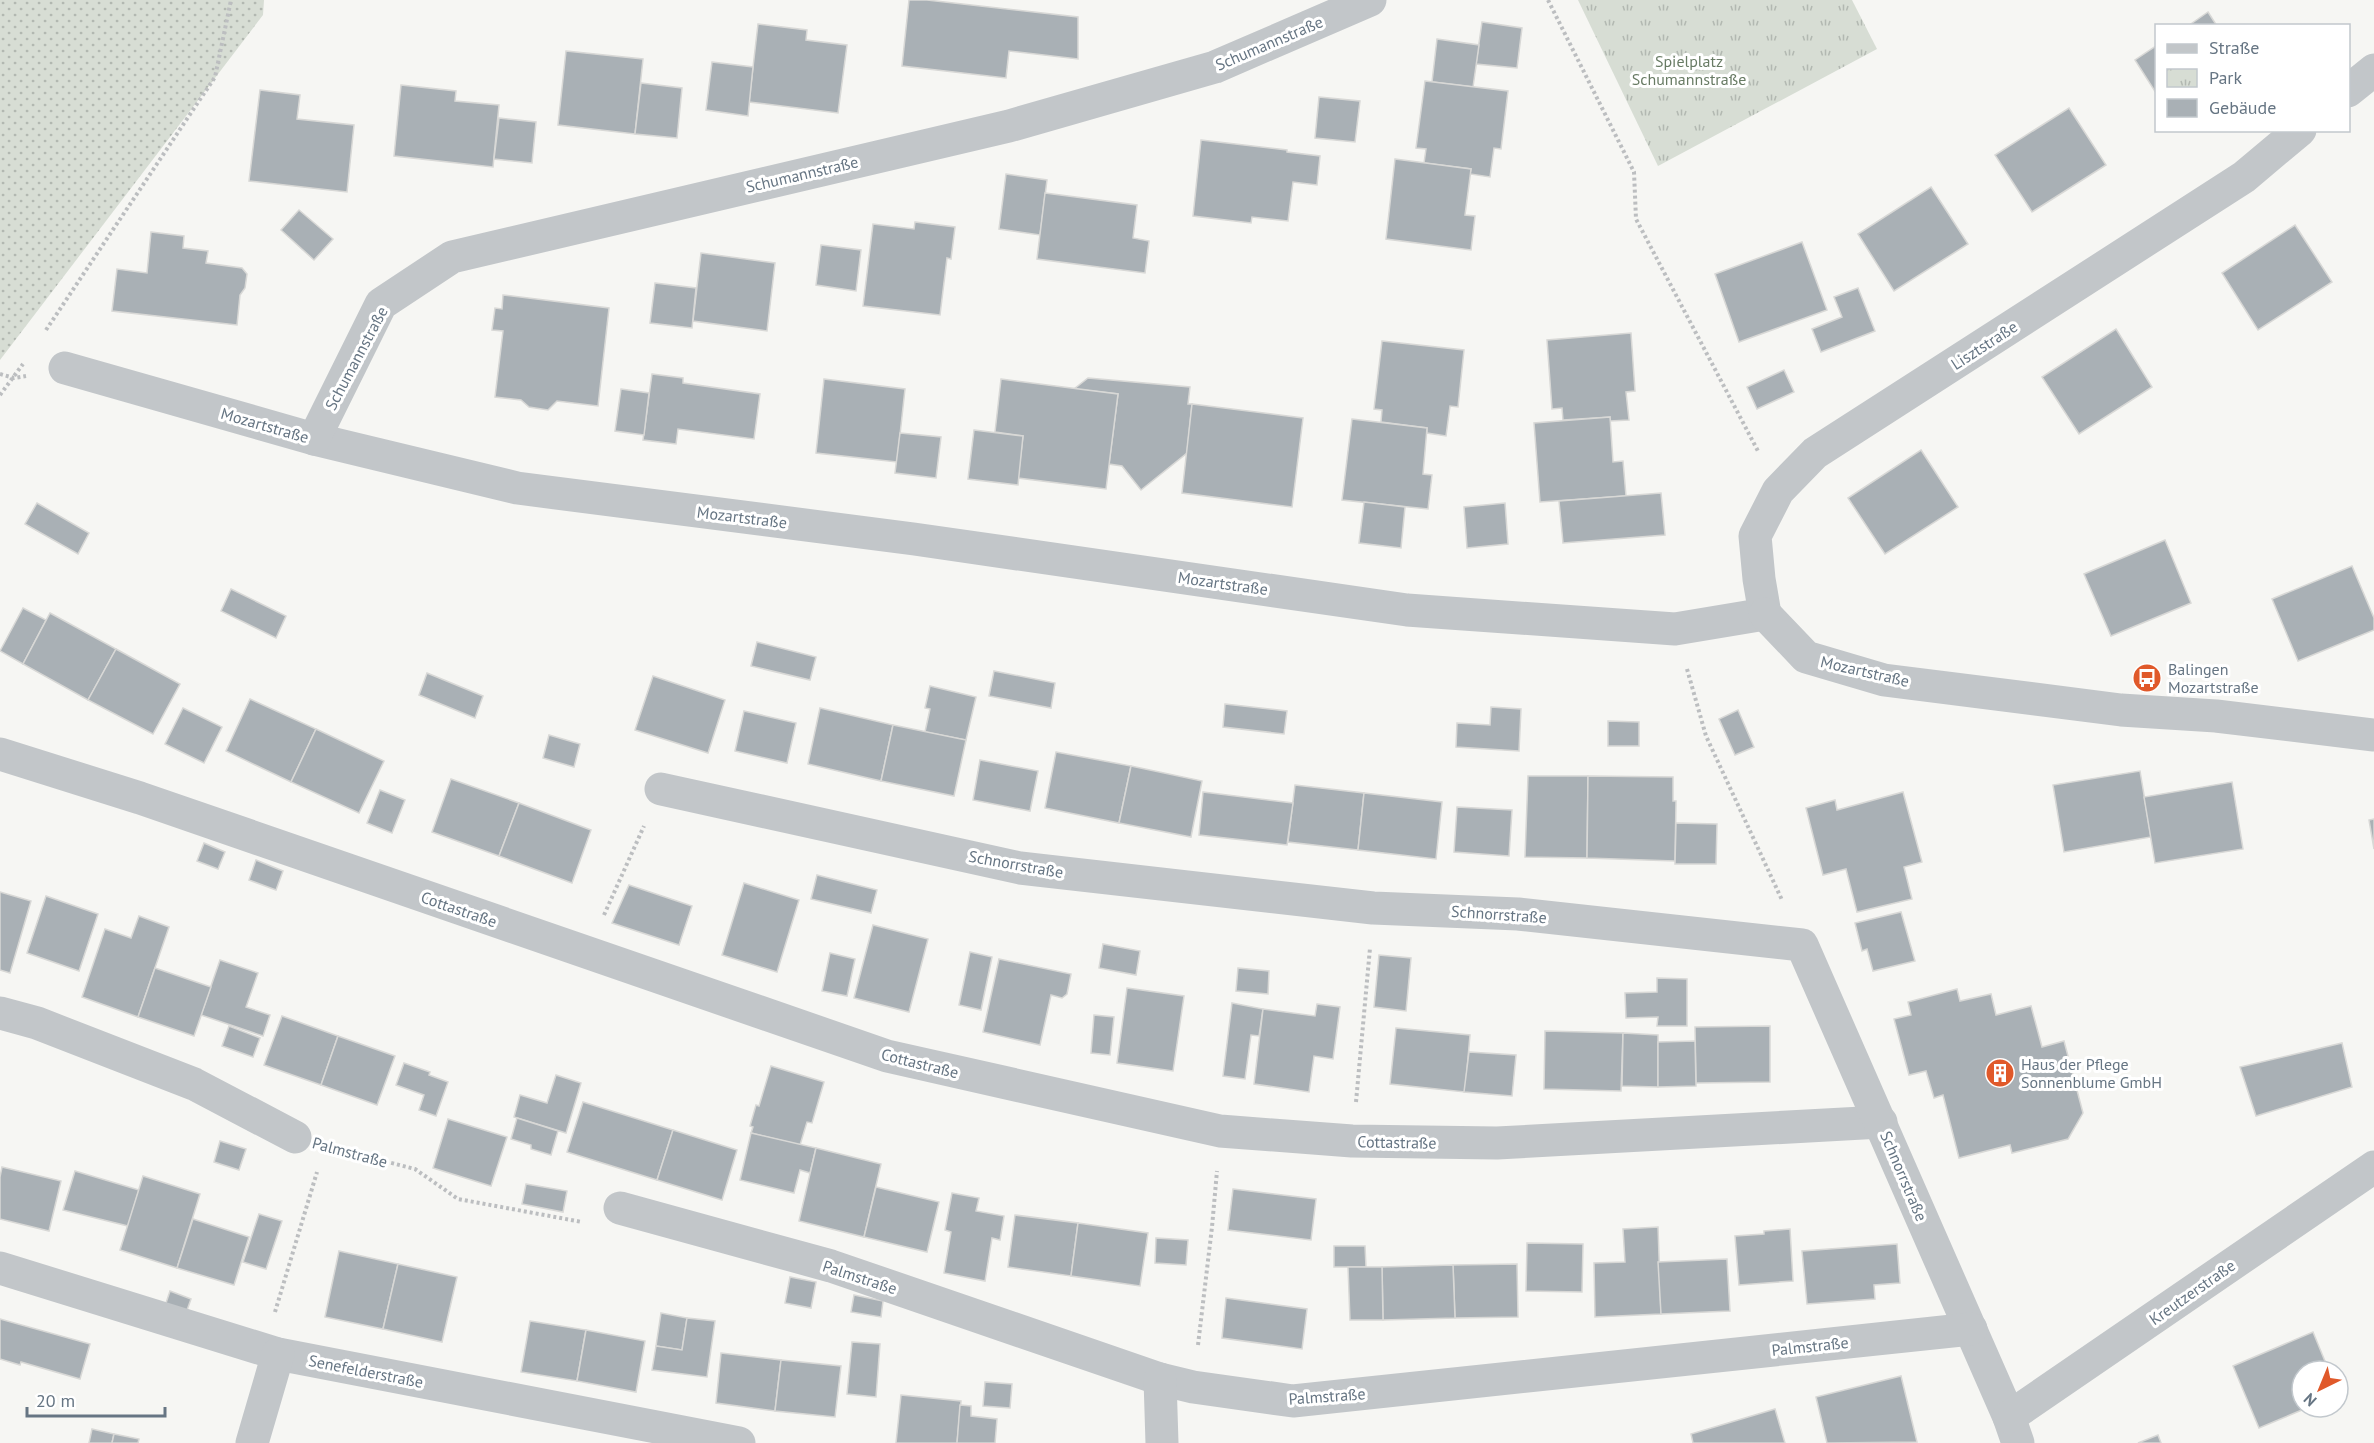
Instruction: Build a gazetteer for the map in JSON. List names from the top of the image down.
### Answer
{
  "streets": {
    "street": [
      "Schumannstraße",
      "Lisztstraße",
      "Mozartstraße",
      "Schnorrstraße",
      "Cottastraße",
      "Palmstraße",
      "Kreutzerstraße",
      "Senefelderstraße"
    ]
  },
  "crossings": [
    ["Schumannstraße", "Mozartstraße"],
    ["Lisztstraße", "Mozartstraße"],
    ["Schnorrstraße", "Cottastraße"],
    ["Schnorrstraße", "Palmstraße"],
    ["Schnorrstraße", "Kreutzerstraße"]
  ],
  "parks": ["Spielplatz Schumannstraße"],
  "places": {
    "bus stop": ["Balingen Mozartstraße"],
    "building": ["Haus der Pflege Sonnenblume GmbH"]
  },
  "legend": ["Straße", "Park", "Gebäude"],
  "scale_bar": "20 m",
  "north": "bottom left"
}
